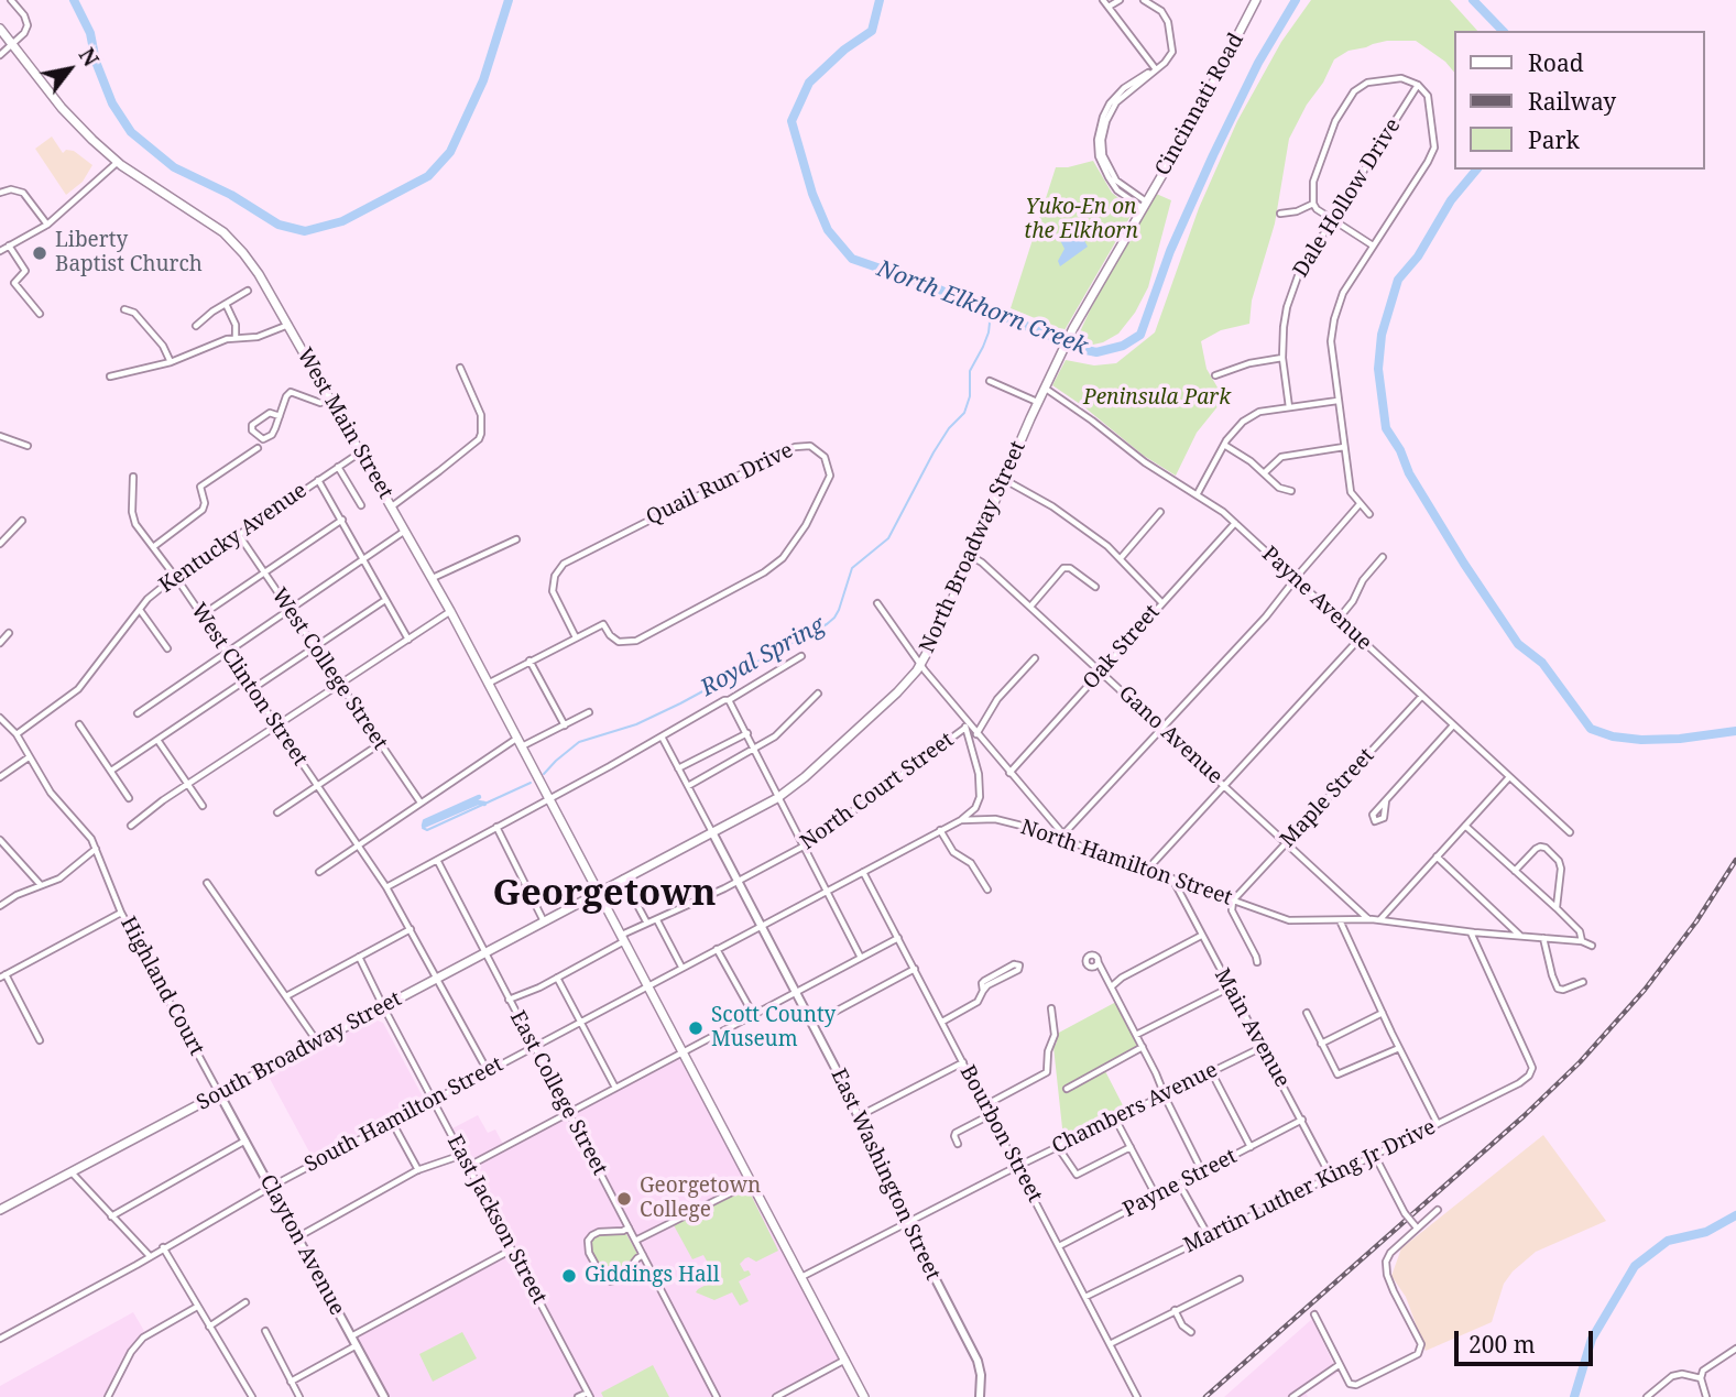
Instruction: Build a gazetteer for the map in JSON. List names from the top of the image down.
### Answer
{
  "streets": {
    "main road": [
      "Cincinnati Road",
      "West Main Street",
      "North Broadway Street",
      "South Broadway Street"
    ],
    "street": [
      "Dale Hollow Drive",
      "Quail Run Drive",
      "Kentucky Avenue",
      "Payne Avenue",
      "Oak Street",
      "West College Street",
      "West Clinton Street",
      "Gano Avenue",
      "North Court Street",
      "Maple Street",
      "North Hamilton Street",
      "Highland Court",
      "Main Avenue",
      "East College Street",
      "Chambers Avenue",
      "South Hamilton Street",
      "Bourbon Street",
      "East Washington Street",
      "Payne Street",
      "Martin Luther King Jr Drive",
      "East Jackson Street",
      "Clayton Avenue"
    ]
  },
  "crossings": [
    ["Cincinnati Road", "North Broadway Street"],
    ["West Main Street", "Kentucky Avenue"],
    ["West Main Street", "North Court Street"],
    ["West Main Street", "North Hamilton Street"],
    ["West Main Street", "South Broadway Street"],
    ["West Main Street", "Chambers Avenue"],
    ["West Main Street", "South Hamilton Street"],
    ["Kentucky Avenue", "West College Street"],
    ["Kentucky Avenue", "West Clinton Street"],
    ["Kentucky Avenue", "Highland Court"],
    ["North Broadway Street", "Payne Avenue"],
    ["North Broadway Street", "Gano Avenue"],
    ["North Broadway Street", "South Broadway Street"],
    ["North Broadway Street", "East Washington Street"],
    ["Payne Avenue", "Oak Street"],
    ["Payne Avenue", "Maple Street"],
    ["Oak Street", "Gano Avenue"],
    ["West Clinton Street", "South Broadway Street"],
    ["West Clinton Street", "South Hamilton Street"],
    ["Gano Avenue", "Maple Street"],
    ["Gano Avenue", "North Hamilton Street"],
    ["North Court Street", "East College Street"],
    ["North Court Street", "East Washington Street"],
    ["Maple Street", "North Hamilton Street"],
    ["North Hamilton Street", "Main Avenue"],
    ["North Hamilton Street", "South Hamilton Street"],
    ["North Hamilton Street", "Bourbon Street"],
    ["North Hamilton Street", "East Washington Street"],
    ["North Hamilton Street", "Martin Luther King Jr Drive"],
    ["Highland Court", "South Broadway Street"],
    ["Highland Court", "Clayton Avenue"],
    ["Main Avenue", "Chambers Avenue"],
    ["Main Avenue", "Payne Street"],
    ["Main Avenue", "Martin Luther King Jr Drive"],
    ["South Broadway Street", "East College Street"],
    ["South Broadway Street", "East Jackson Street"],
    ["South Broadway Street", "Clayton Avenue"],
    ["East College Street", "South Hamilton Street"],
    ["Chambers Avenue", "Bourbon Street"],
    ["Chambers Avenue", "East Washington Street"],
    ["South Hamilton Street", "East Jackson Street"],
    ["South Hamilton Street", "Clayton Avenue"],
    ["Bourbon Street", "Payne Street"],
    ["Bourbon Street", "Martin Luther King Jr Drive"]
  ],
  "districts": ["Georgetown"],
  "water": ["North Elkhorn Creek", "Royal Spring"],
  "parks": ["Yuko-En on the Elkhorn", "Peninsula Park"],
  "places": [
    "Liberty Baptist Church",
    "Scott County Museum",
    "Georgetown College",
    "Giddings Hall"
  ],
  "legend": ["Road", "Railway", "Park"],
  "scale_bar": "200 m",
  "north": "top right"
}
